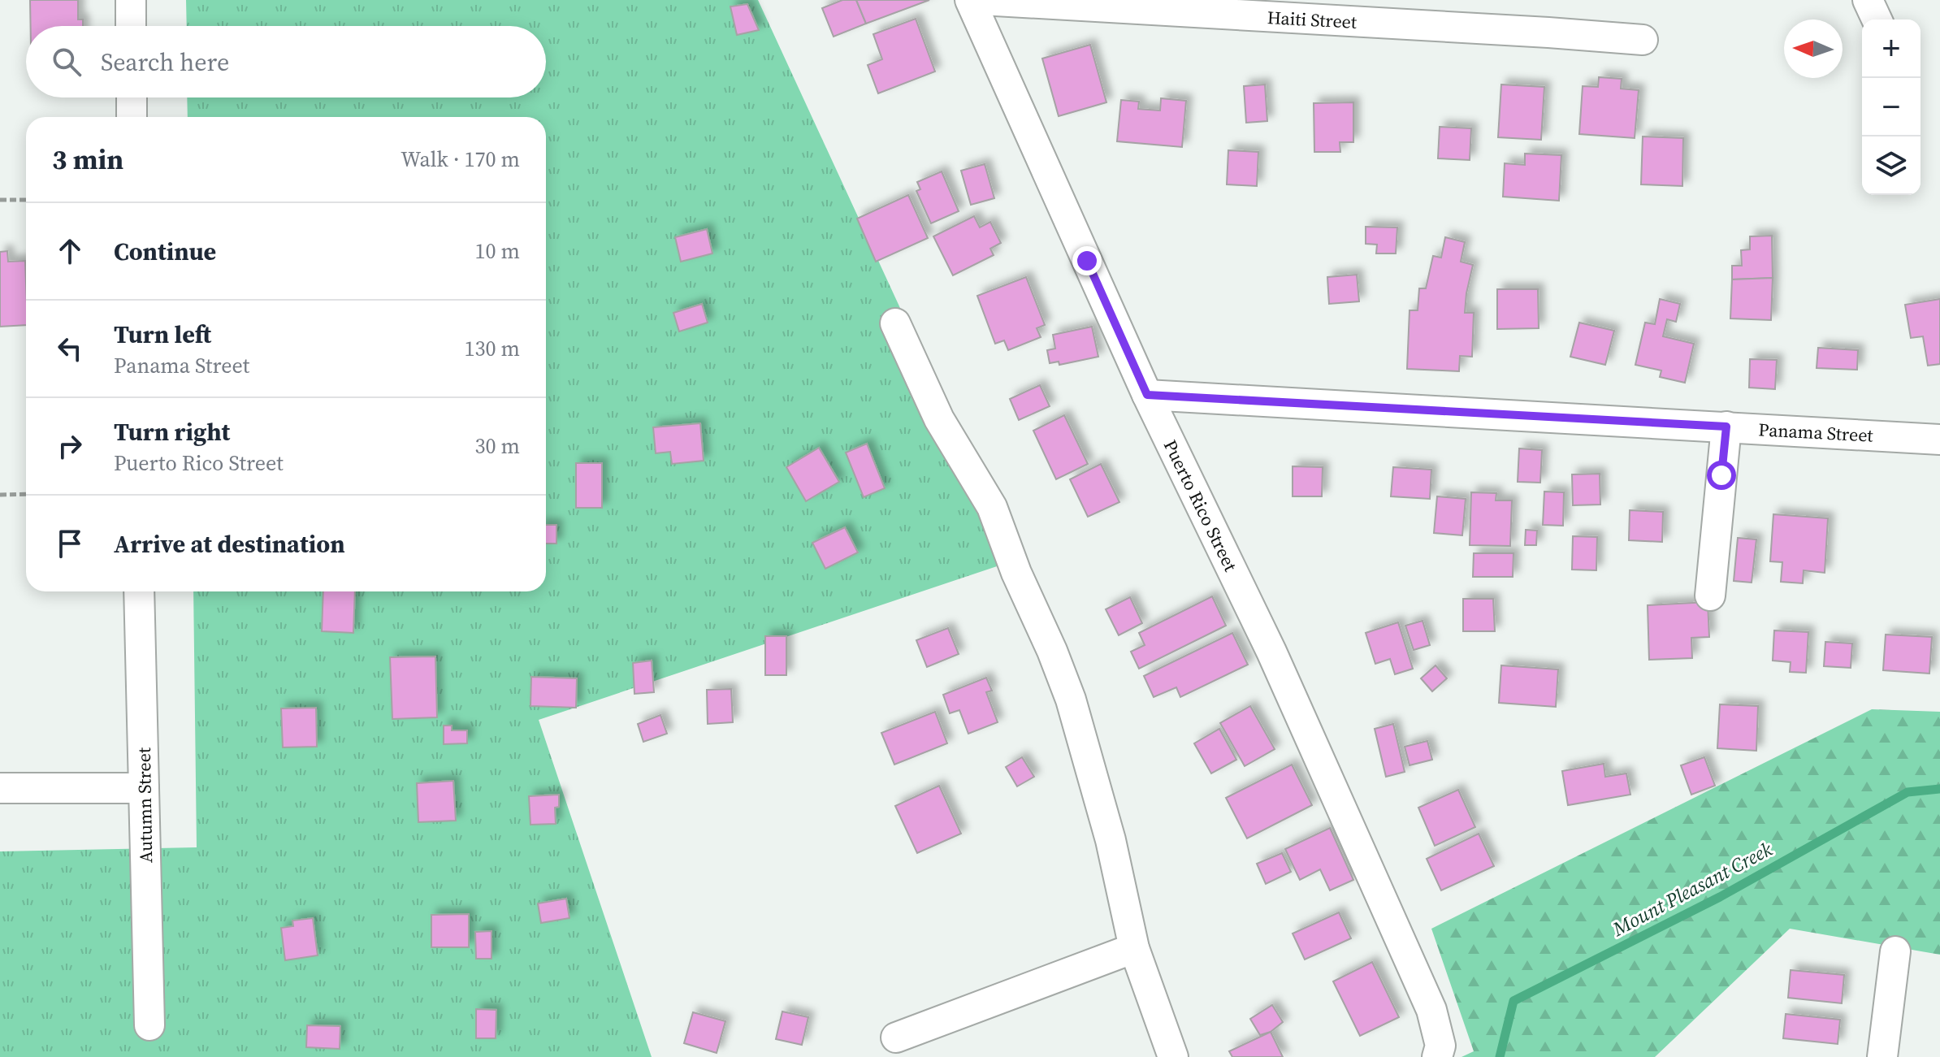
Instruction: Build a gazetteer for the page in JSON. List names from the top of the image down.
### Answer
{
  "streets": {
    "street": [
      "Haiti Street",
      "Panama Street",
      "Puerto Rico Street",
      "Autumn Street"
    ]
  },
  "crossings": [
    ["Panama Street", "Puerto Rico Street"]
  ],
  "water": ["Mount Pleasant Creek"],
  "north": "left",
  "page": {
    "map_buttons": ["+", "−"],
    "search": "Search here",
    "heading": ["3 min", "Walk · 170 m"],
    "list": [
      ["Continue", "10 m"],
      ["Turn left", "Panama Street", "130 m"],
      ["Turn right", "Puerto Rico Street", "30 m"],
      "Arrive at destination"
    ]
  }
}
